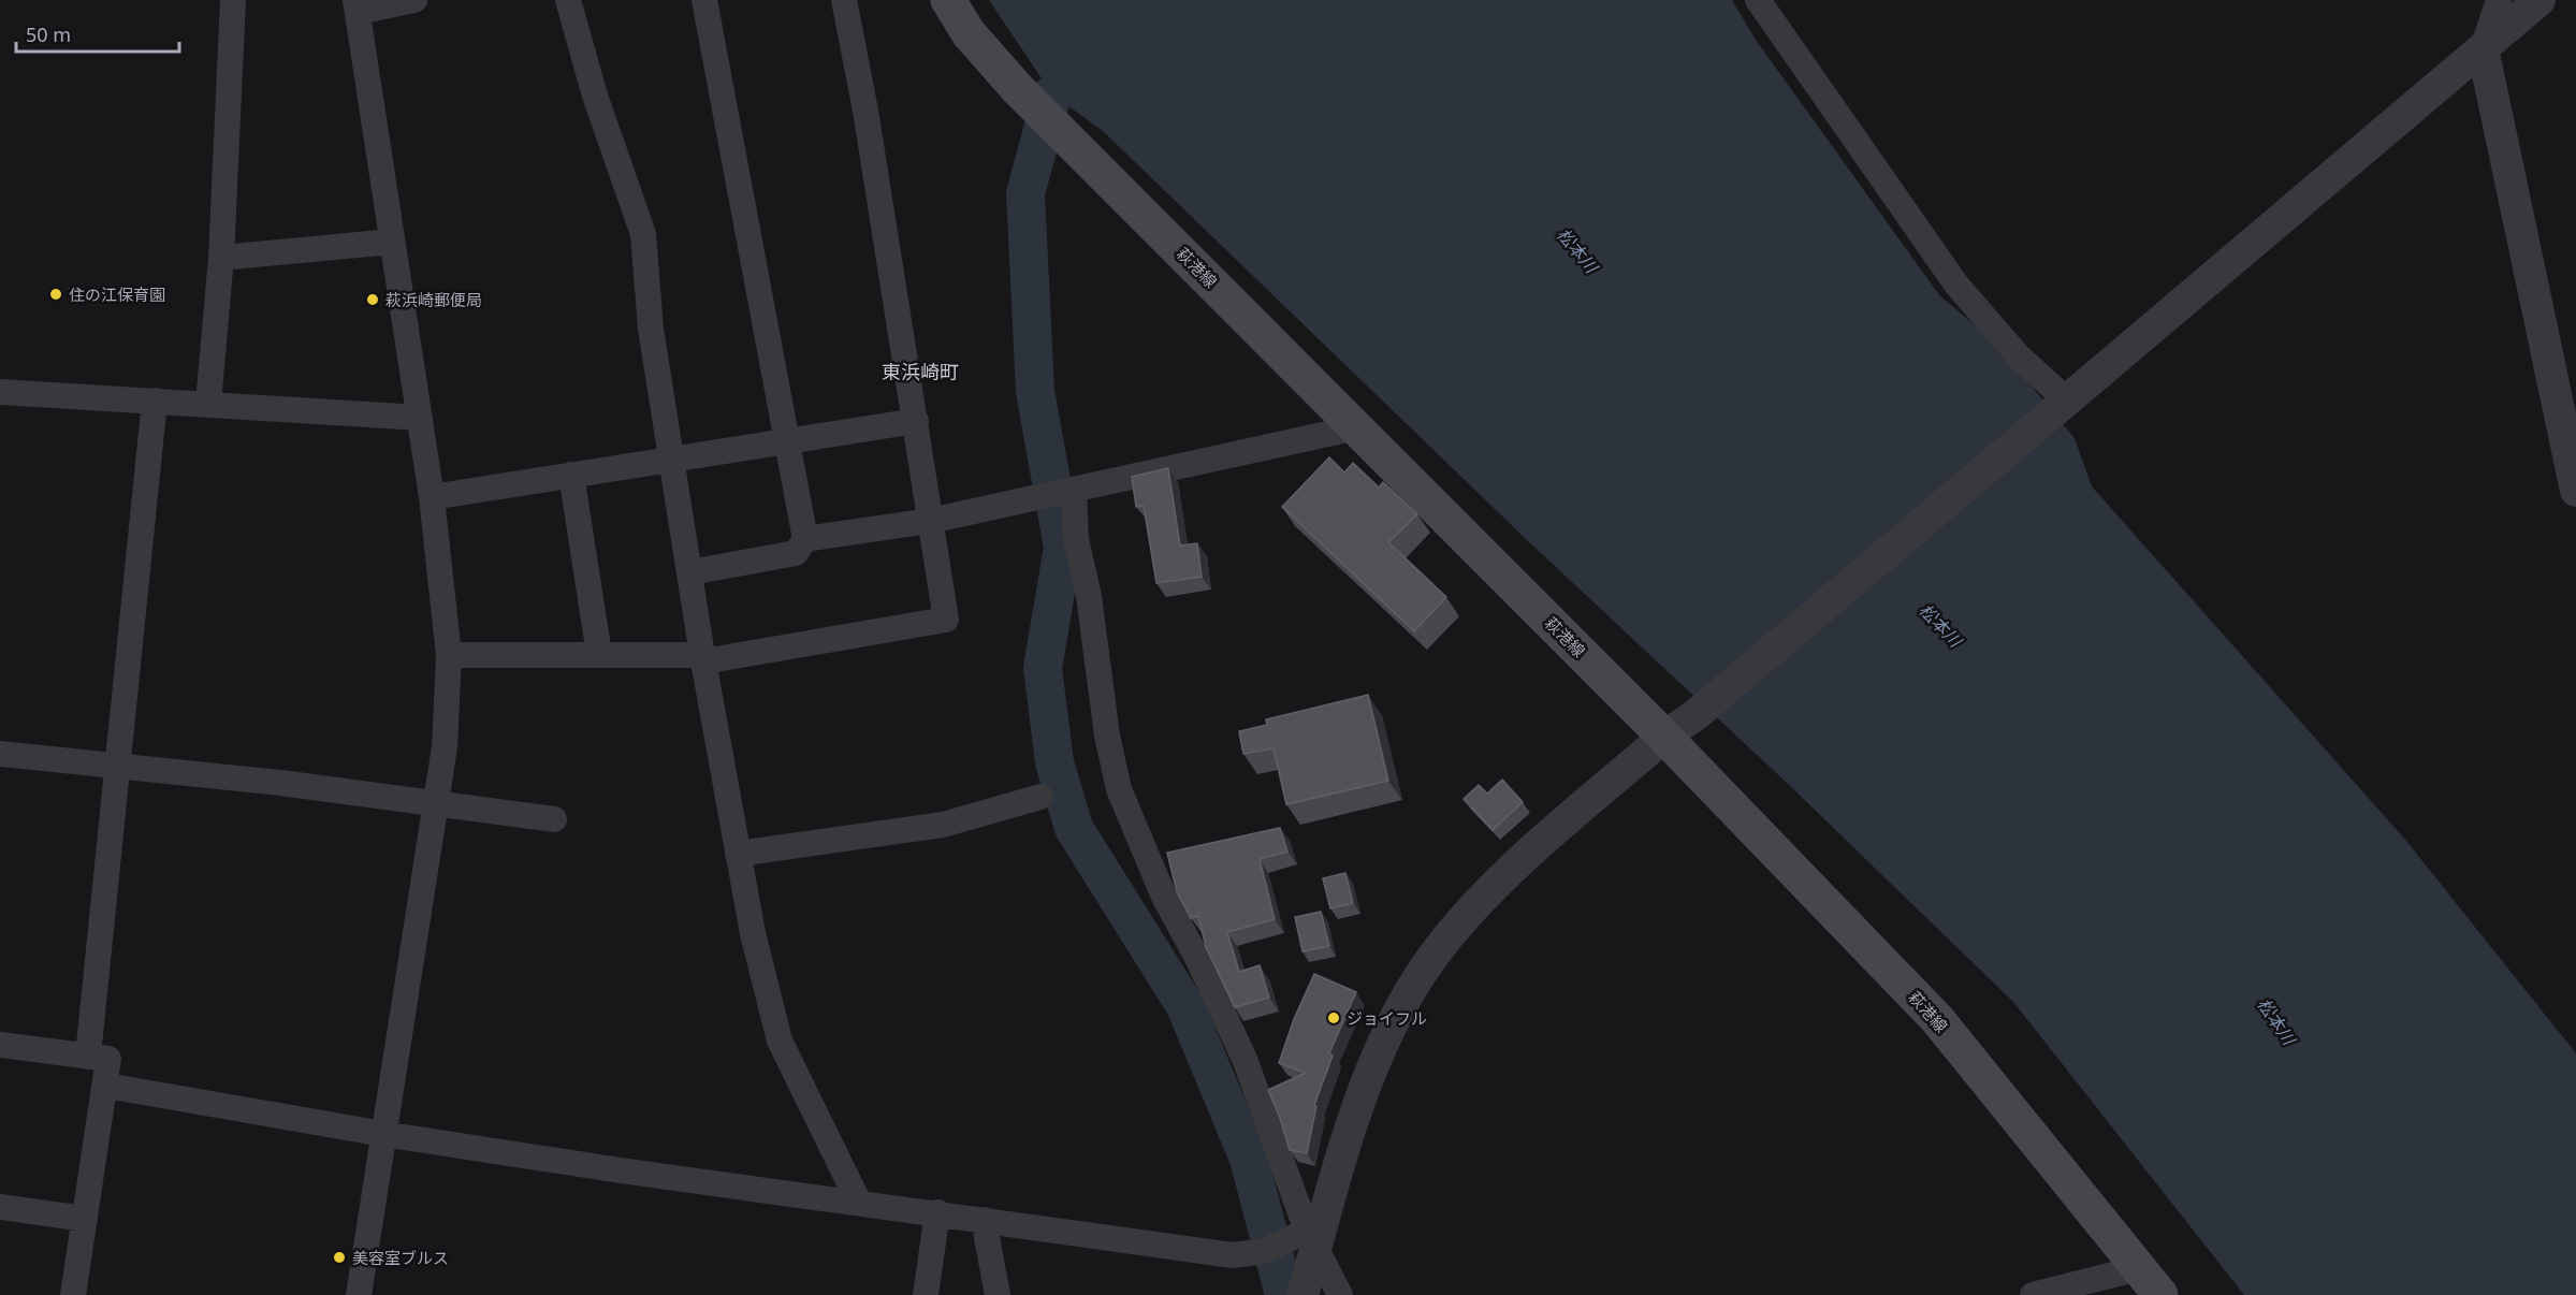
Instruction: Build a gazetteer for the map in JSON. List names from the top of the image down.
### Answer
{
  "streets": {
    "main road": ["萩港線"]
  },
  "districts": ["東浜崎町"],
  "water": ["松本川"],
  "places": [
    "住の江保育園",
    "萩浜崎郵便局",
    "ジョイフル",
    "美容室ブルス"
  ],
  "scale_bar": "50 m"
}
